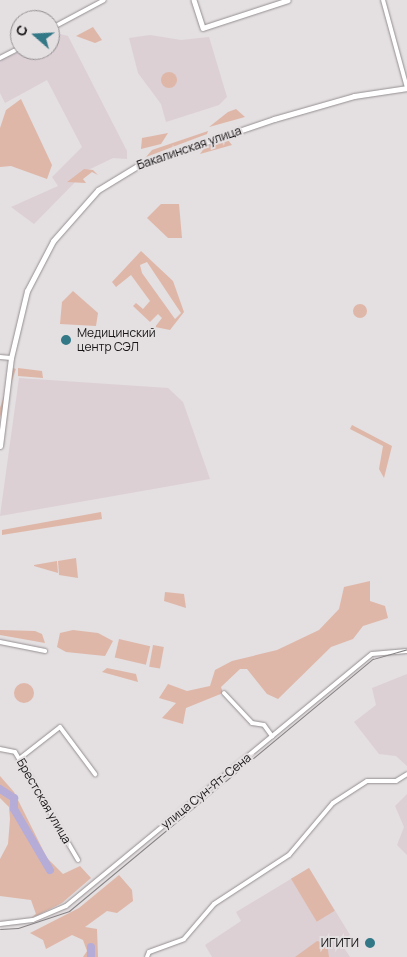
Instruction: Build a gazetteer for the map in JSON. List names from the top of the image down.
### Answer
{
  "streets": {
    "main road": ["Бакалинская улица"],
    "street": ["улица Сун-Ят-Сена", "Брестская улица"]
  },
  "places": ["Медицинский центр СЭЛ", "ИГИТИ"],
  "north": "left"
}
